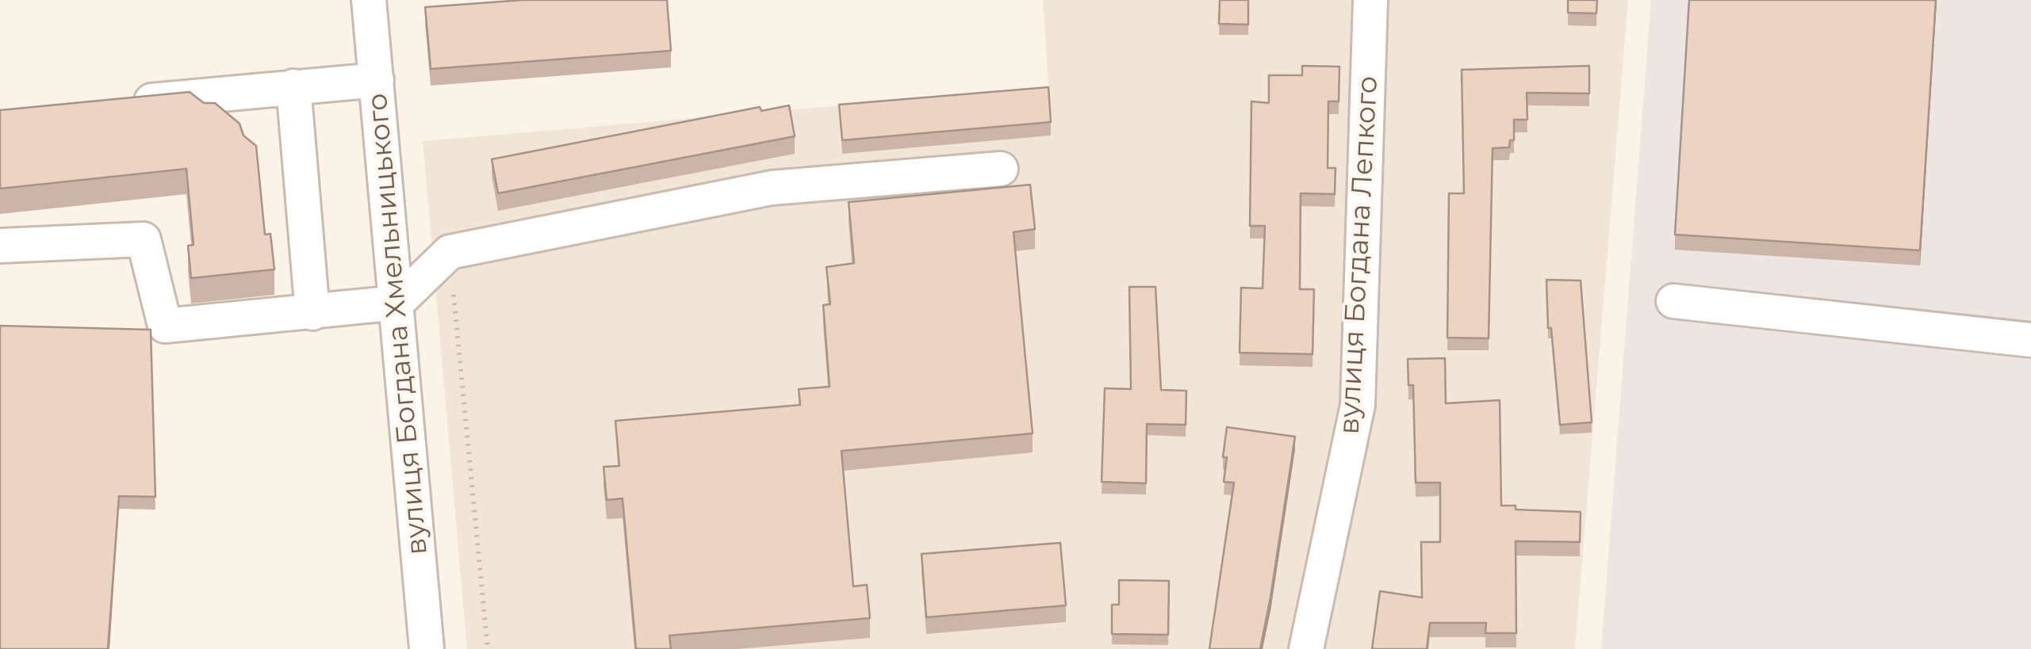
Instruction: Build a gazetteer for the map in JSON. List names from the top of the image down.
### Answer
{
  "streets": {
    "street": ["вулиця Богдана Лепкого", "вулиця Богдана Хмельницького"]
  }
}
